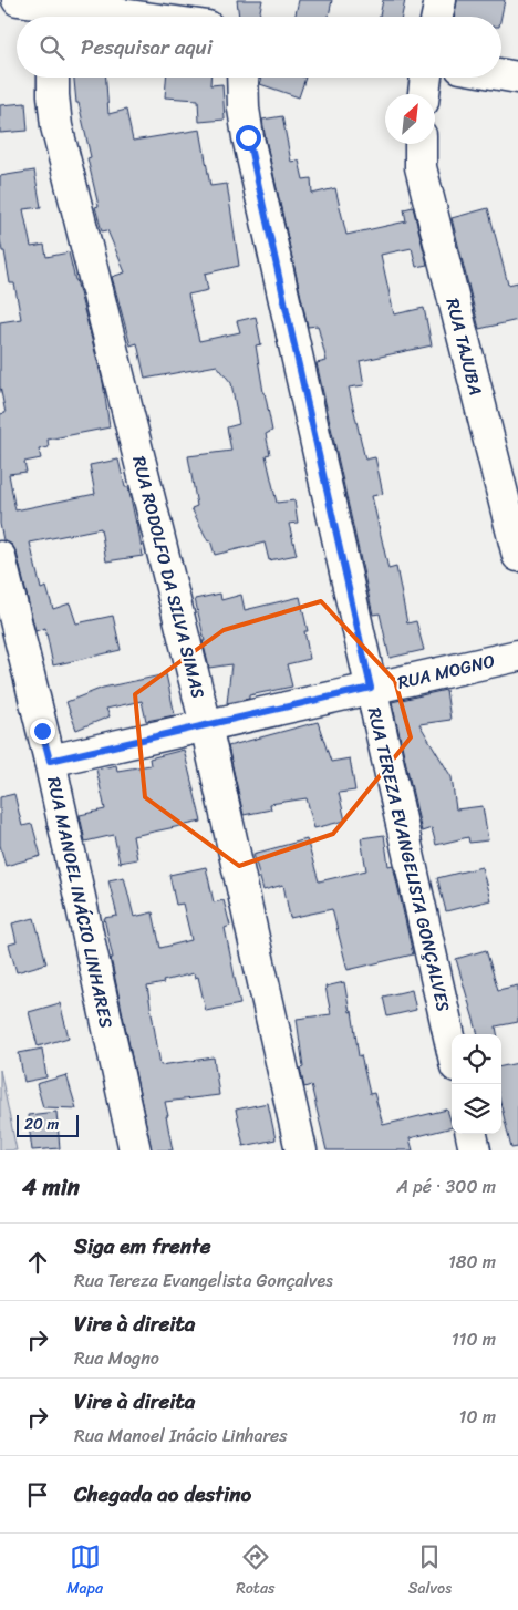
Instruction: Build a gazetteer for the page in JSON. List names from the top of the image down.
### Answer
{
  "streets": {
    "street": [
      "RUA TAJUBA",
      "RUA RODOLFO DA SILVA SIMAS",
      "RUA MOGNO",
      "RUA TEREZA EVANGELISTA GONÇALVES",
      "RUA MANOEL INÁCIO LINHARES"
    ]
  },
  "crossings": [
    ["RUA RODOLFO DA SILVA SIMAS", "RUA MOGNO"],
    ["RUA MOGNO", "RUA TEREZA EVANGELISTA GONÇALVES"],
    ["RUA MOGNO", "RUA MANOEL INÁCIO LINHARES"]
  ],
  "scale_bar": "20 m",
  "north": "top right",
  "page": {
    "search": "Pesquisar aqui",
    "scale": "20 m",
    "heading": ["4 min", "A pé · 300 m"],
    "list": [
      ["Siga em frente", "Rua Tereza Evangelista Gonçalves", "180 m"],
      ["Vire à direita", "Rua Mogno", "110 m"],
      ["Vire à direita", "Rua Manoel Inácio Linhares", "10 m"],
      "Chegada ao destino"
    ],
    "nav": ["Mapa", "Rotas", "Salvos"]
  }
}
